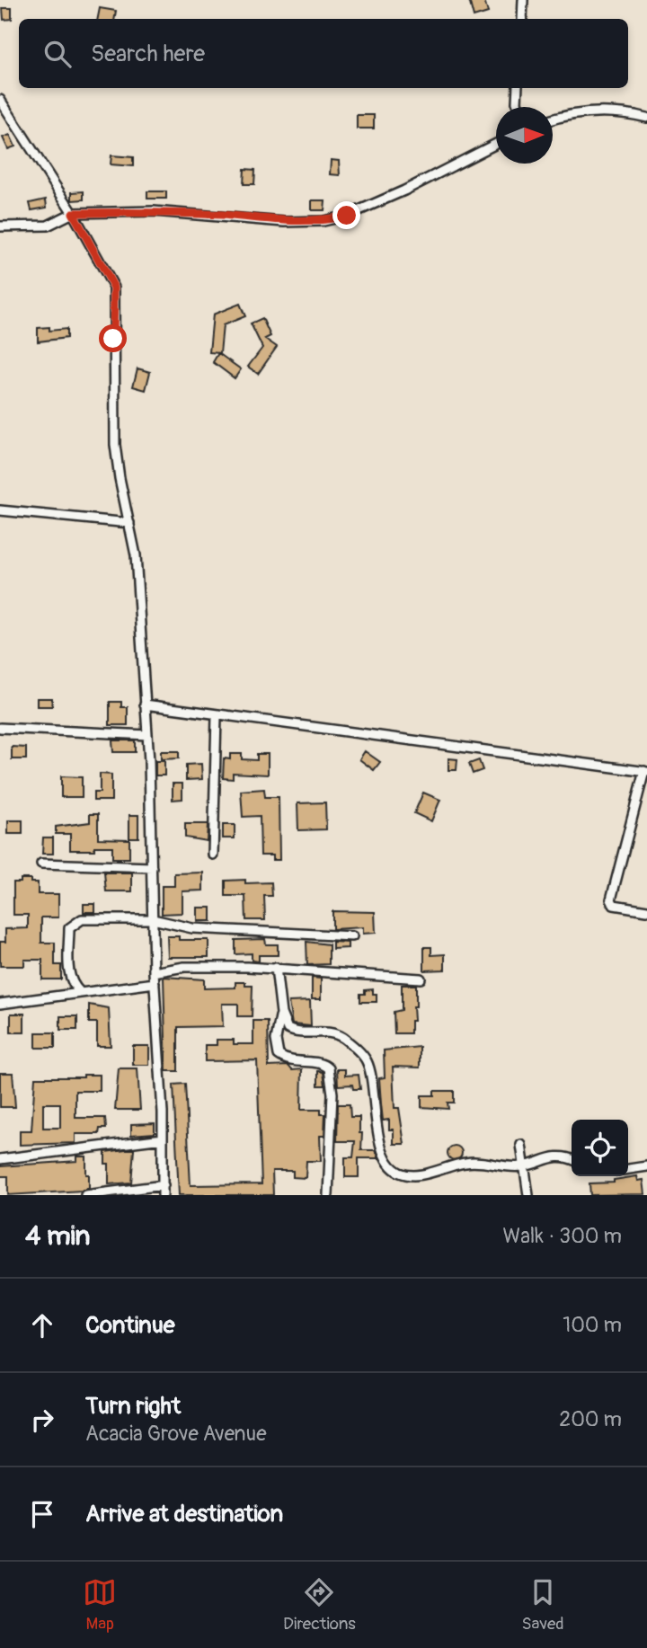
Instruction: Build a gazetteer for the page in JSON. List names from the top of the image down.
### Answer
{
  "north": "right",
  "page": {
    "search": "Search here",
    "heading": ["4 min", "Walk · 300 m"],
    "list": [
      ["Continue", "100 m"],
      ["Turn right", "Acacia Grove Avenue", "200 m"],
      "Arrive at destination"
    ],
    "nav": ["Map", "Directions", "Saved"]
  }
}
